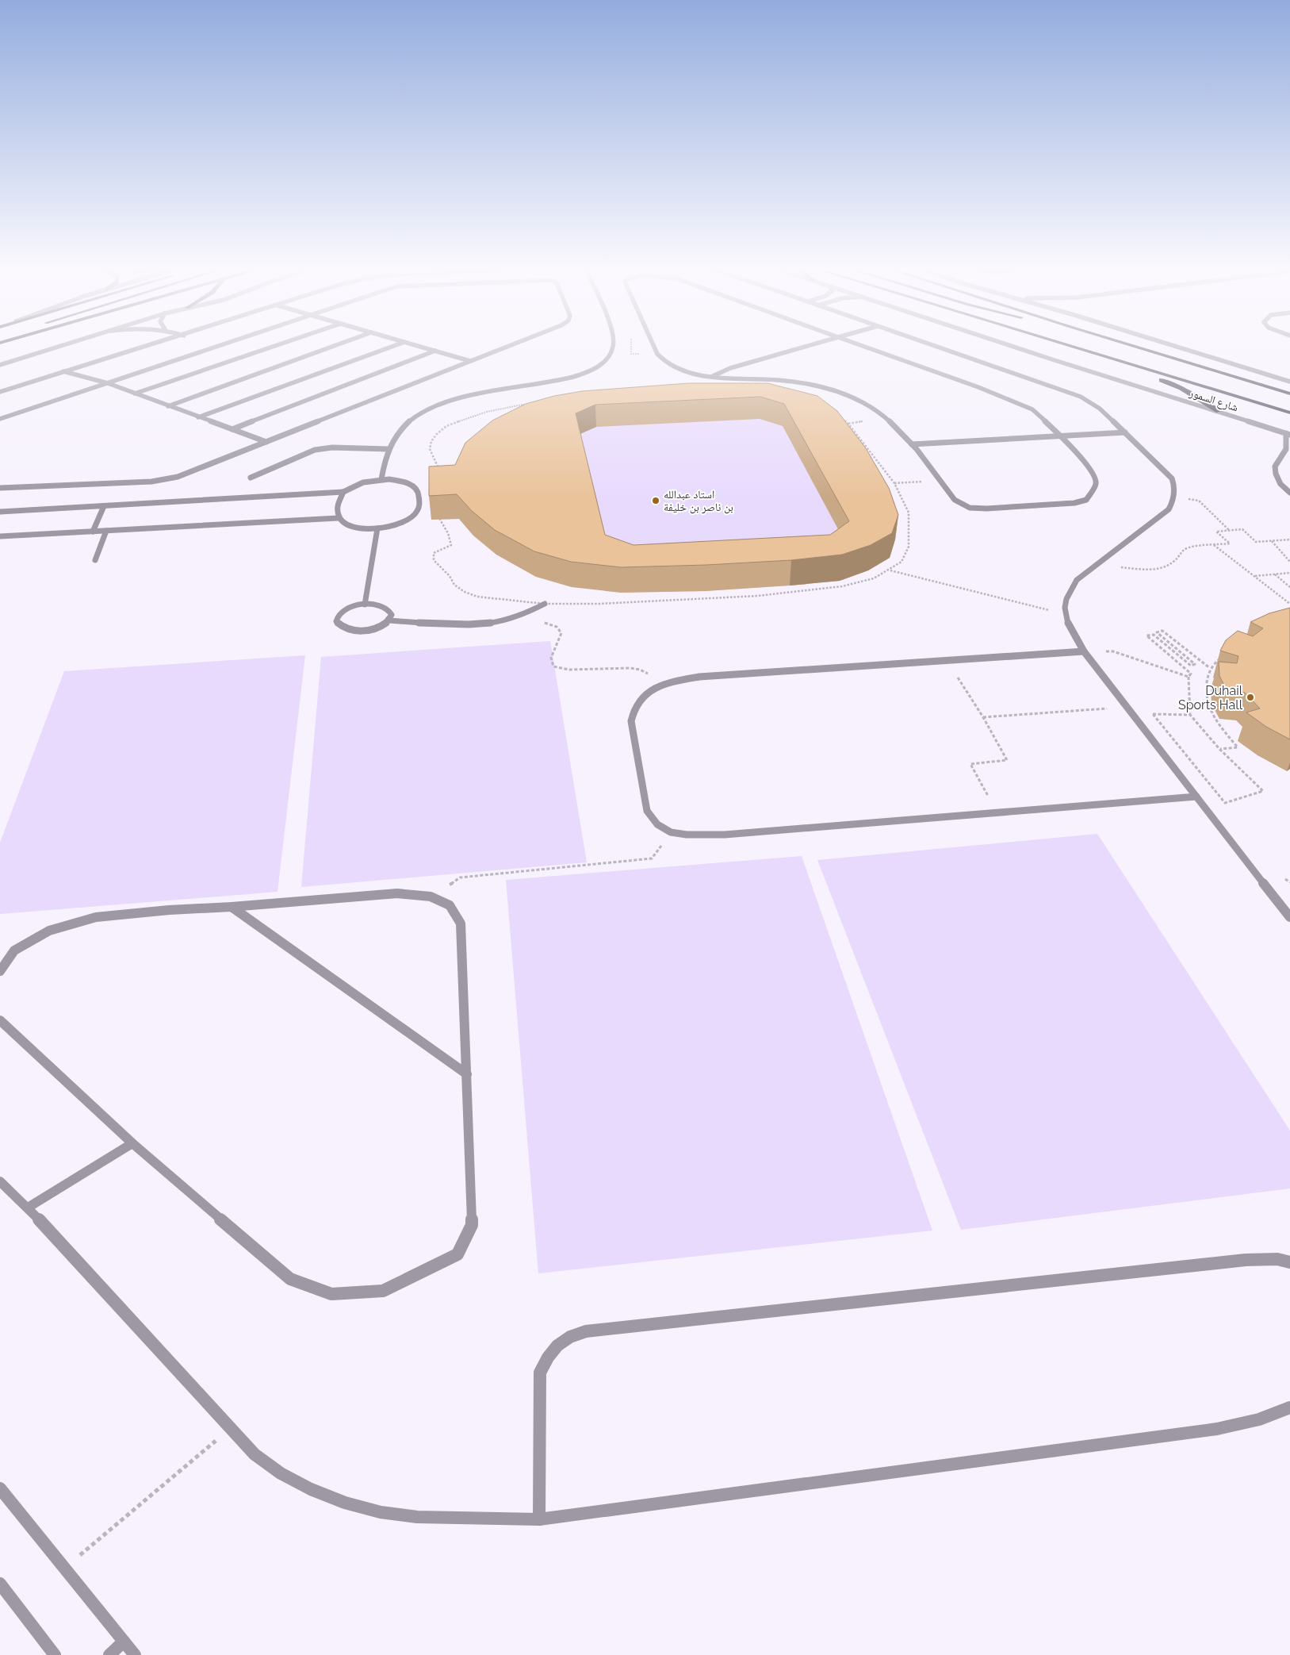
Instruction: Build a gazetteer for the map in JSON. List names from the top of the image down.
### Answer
{
  "streets": {
    "main road": ["شارع السمور"]
  },
  "places": ["استاد عبدالله بن ناصر بن خليفة", "Duhail Sports Hall"]
}
